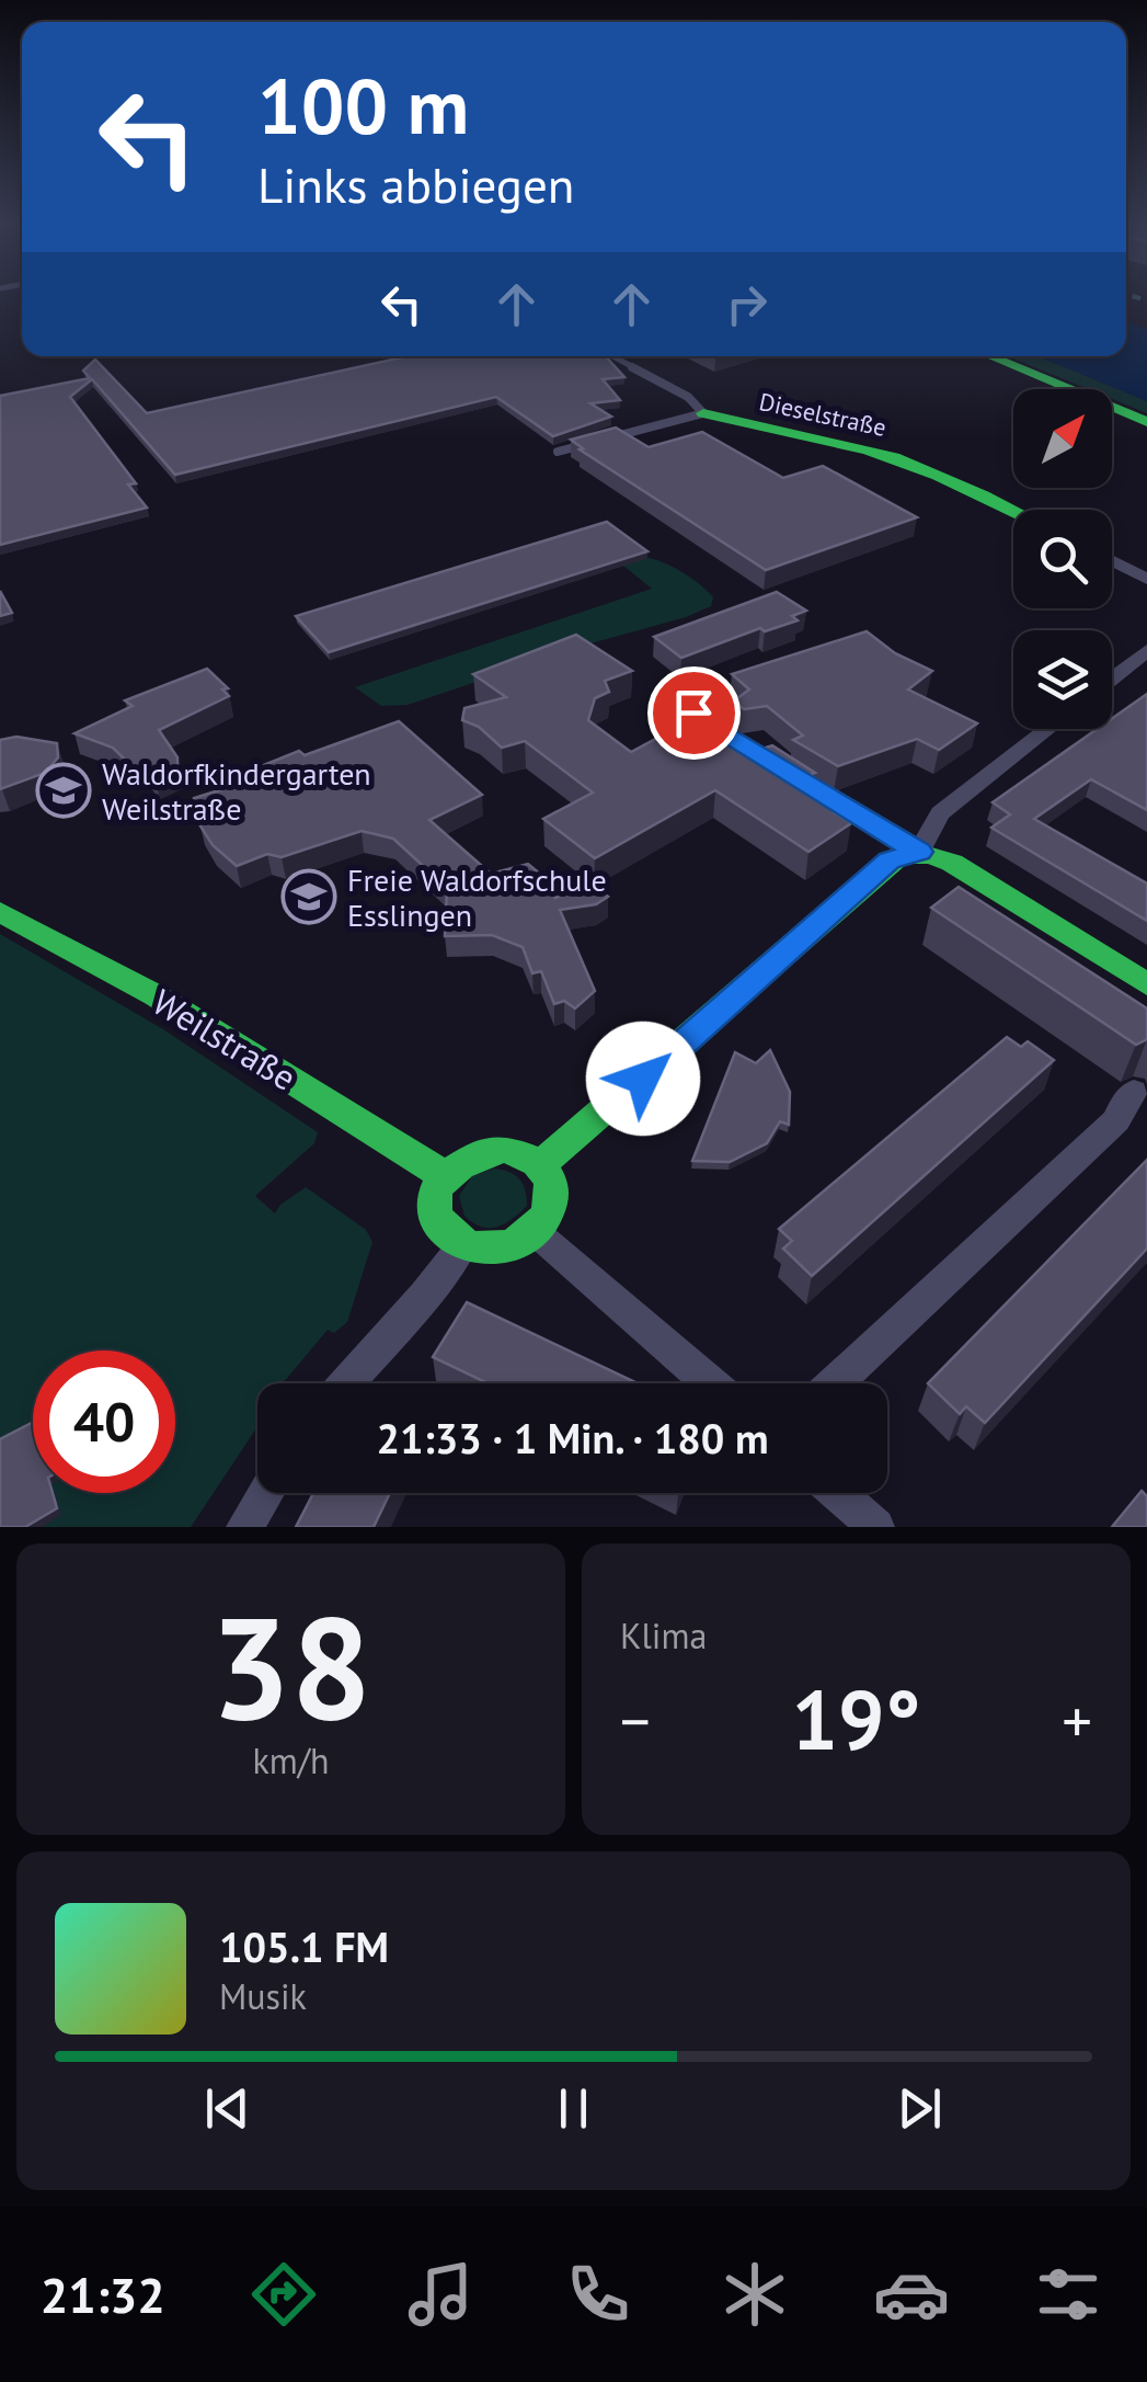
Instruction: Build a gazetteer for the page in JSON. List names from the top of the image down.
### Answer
{
  "streets": {
    "main road": ["Dieselstraße", "Weilstraße"]
  },
  "places": {
    "school or university": ["Waldorfkindergarten Weilstraße", "Freie Waldorfschule Esslingen"]
  },
  "north": "top right",
  "page": {
    "turn": ["100 m", "Links abbiegen"],
    "limit": "40",
    "trip": "21:33 · 1 Min. · 180 m",
    "tile": [
      ["38", "km/h"],
      "Klima"
    ],
    "heat": ["−", "19°", "+"],
    "song": ["105.1 FM", "Musik"],
    "tabs": "21:32"
  }
}
